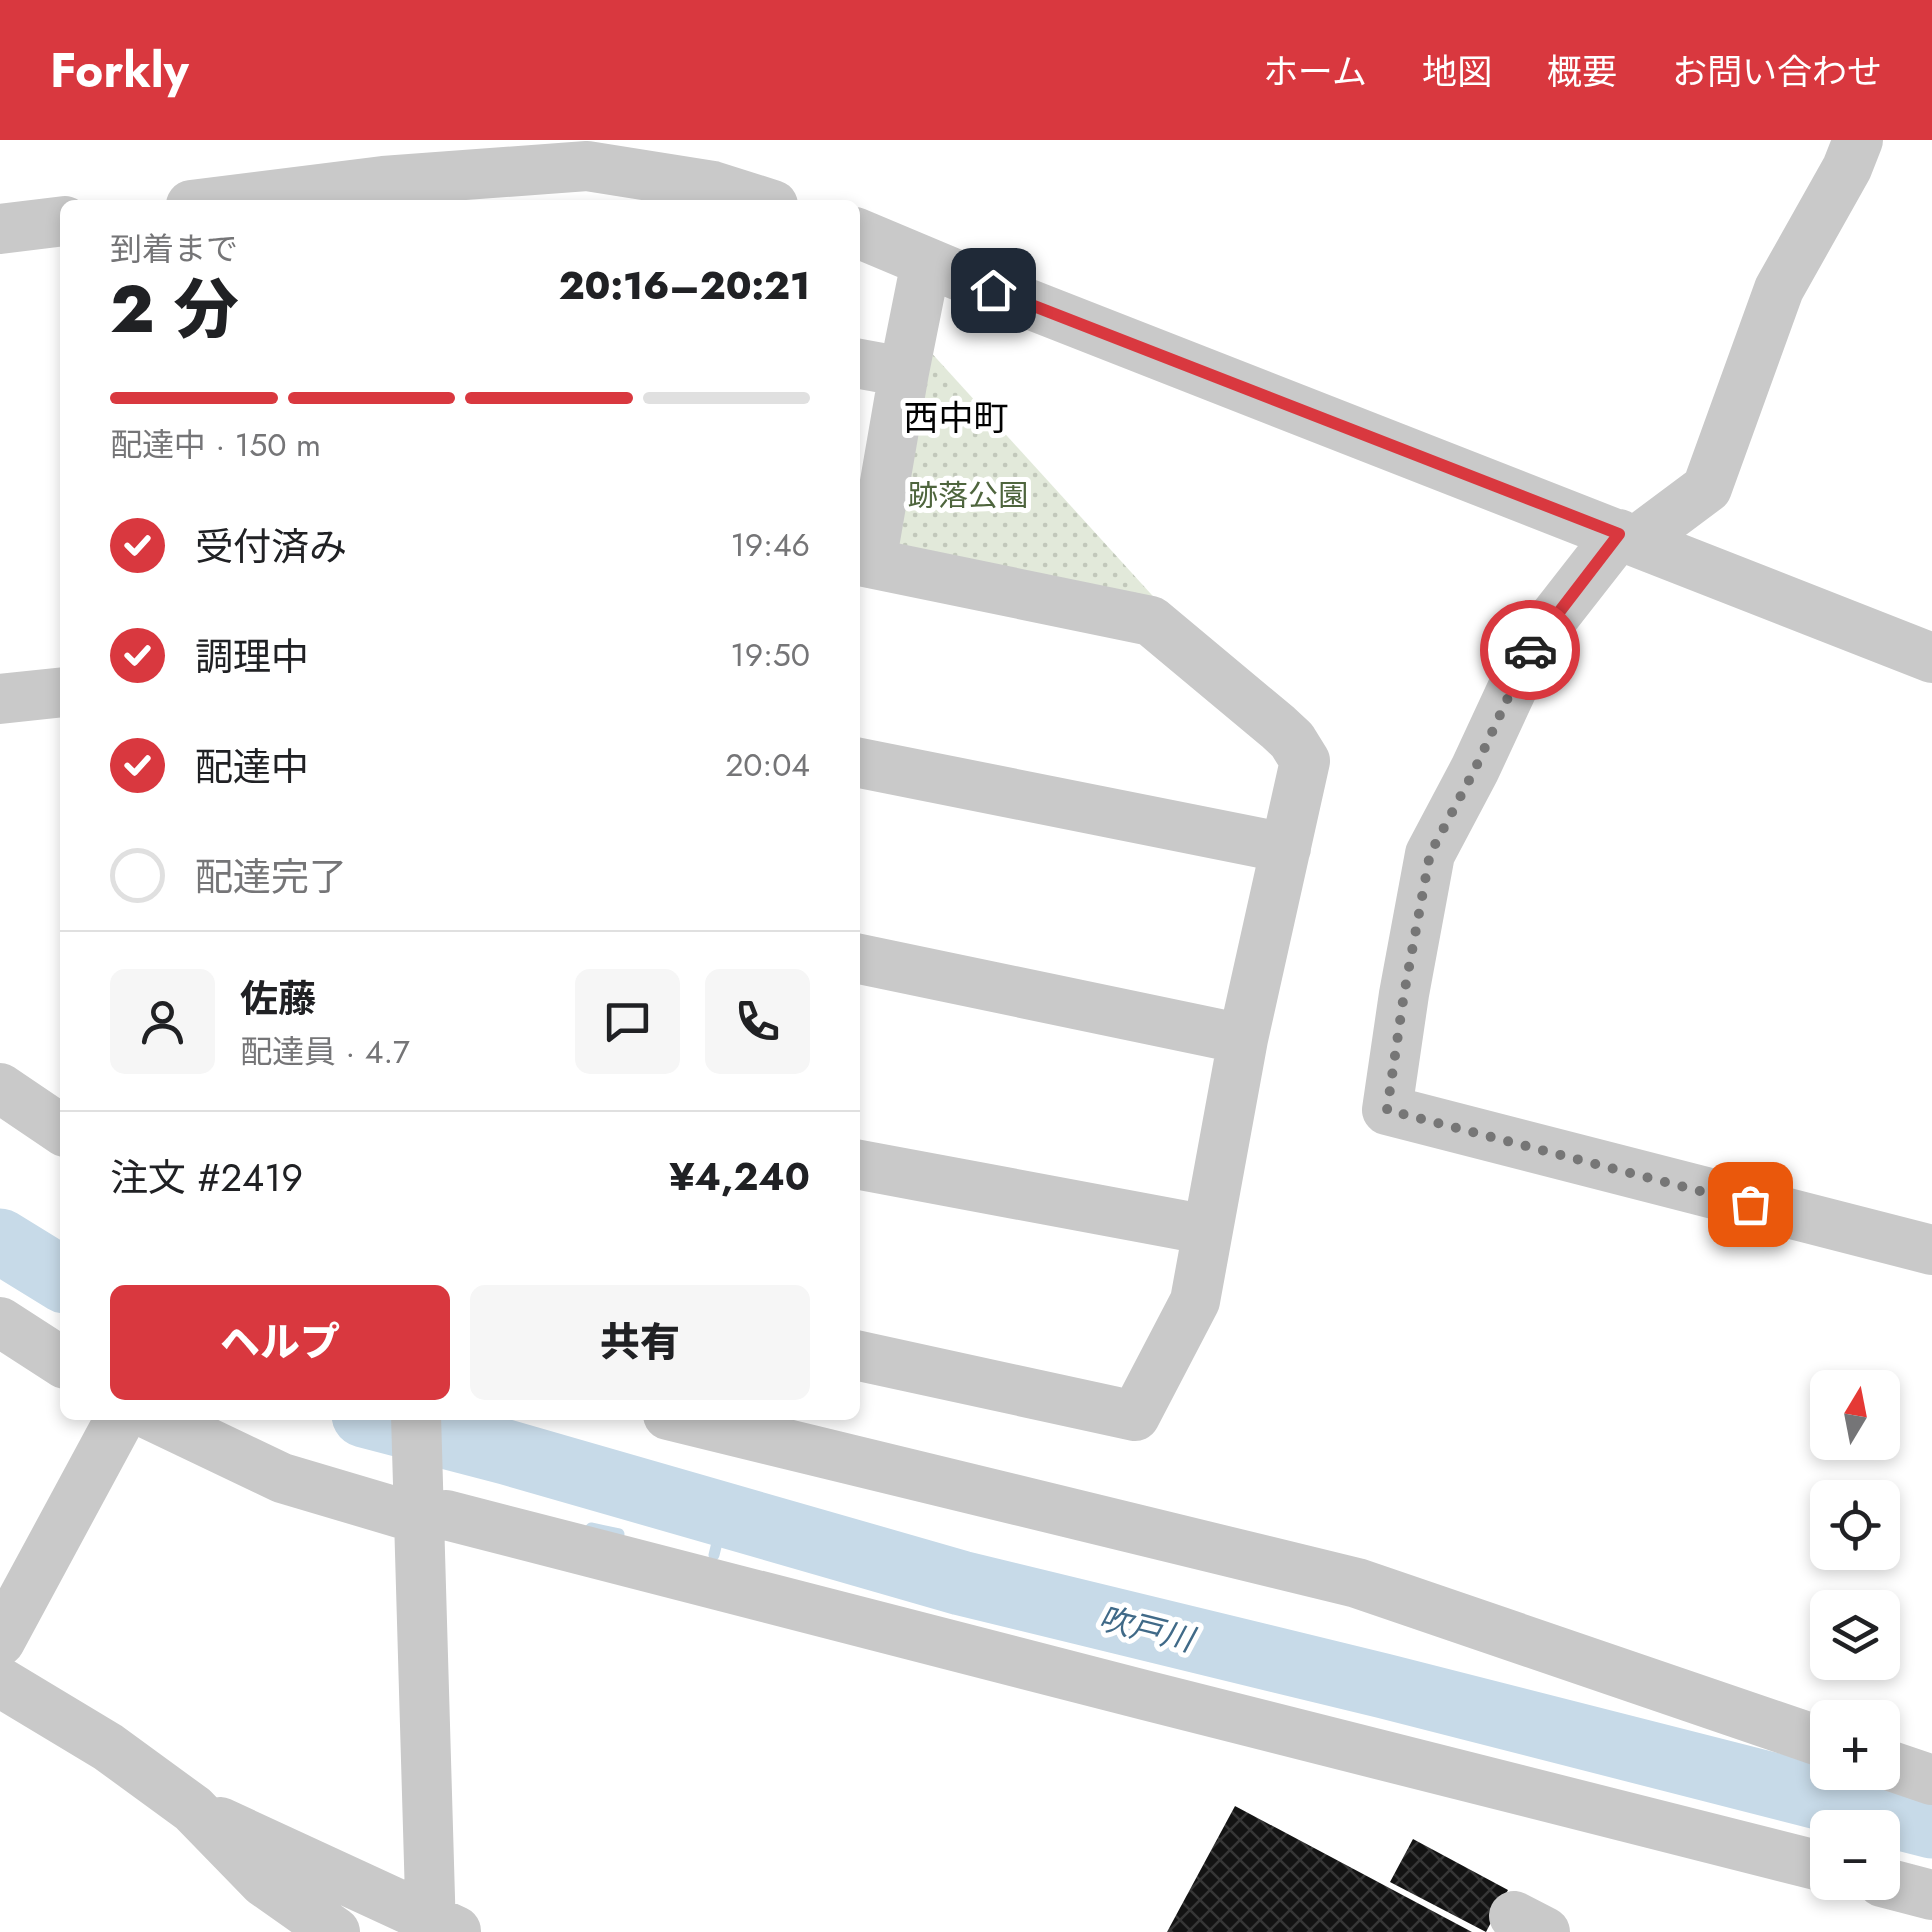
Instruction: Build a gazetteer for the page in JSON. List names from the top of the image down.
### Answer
{
  "districts": ["西中町"],
  "water": ["吹戸川"],
  "parks": ["跡落公園"],
  "north": "top",
  "page": {
    "header": "Forkly",
    "nav": [
      "ホーム",
      "地図",
      "概要",
      "お問い合わせ"
    ],
    "heading": ["2 分", "到着まで", "20:16–20:21"],
    "panel": [
      "佐藤",
      "配達員 · 4.7",
      "注文 #2419",
      "¥4,240"
    ],
    "bar": "配達中 · 150 m",
    "list": [
      ["受付済み", "19:46"],
      ["調理中", "19:50"],
      ["配達中", "20:04"],
      "配達完了"
    ],
    "buttons": ["ヘルプ", "共有"],
    "map_buttons": ["+", "−"]
  }
}
